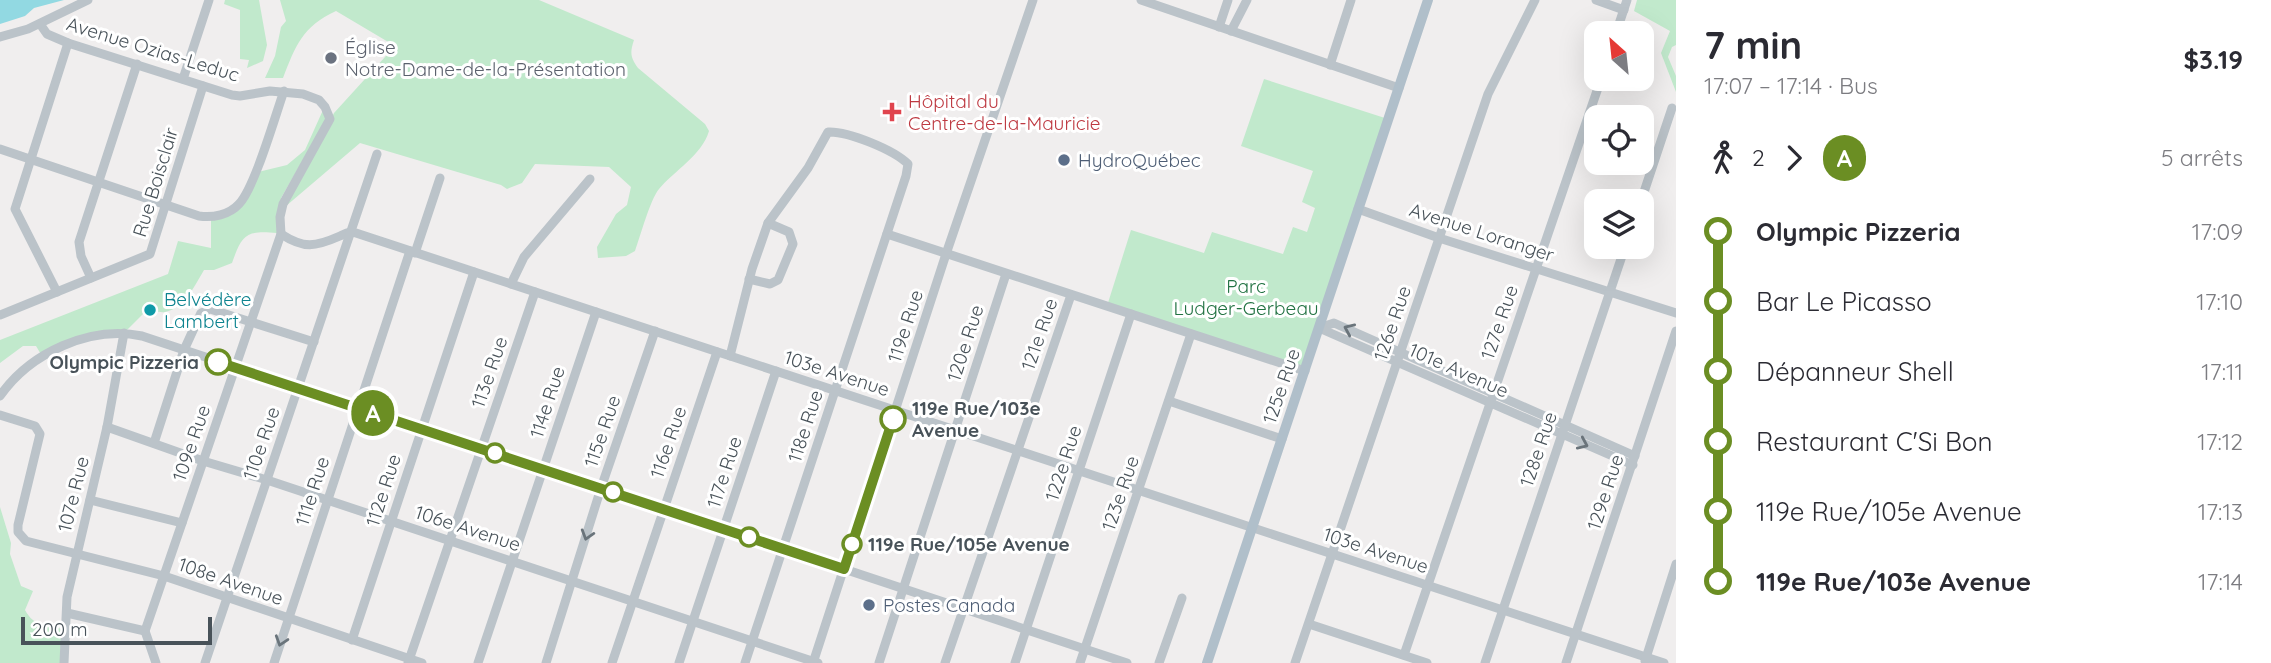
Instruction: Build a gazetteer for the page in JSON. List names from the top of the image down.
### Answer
{
  "streets": {
    "main road": ["125e Rue"],
    "street": [
      "Avenue Ozias-Leduc",
      "Rue Boisclair",
      "Avenue Loranger",
      "127e Rue",
      "126e Rue",
      "119e Rue",
      "121e Rue",
      "120e Rue",
      "101e Avenue",
      "113e Rue",
      "103e Avenue",
      "114e Rue",
      "118e Rue",
      "115e Rue",
      "116e Rue",
      "109e Rue",
      "110e Rue",
      "128e Rue",
      "122e Rue",
      "117e Rue",
      "112e Rue",
      "111e Rue",
      "129e Rue",
      "123e Rue",
      "107e Rue",
      "106e Avenue",
      "108e Avenue"
    ]
  },
  "crossings": [
    ["Avenue Ozias-Leduc", "Rue Boisclair"],
    ["Avenue Ozias-Leduc", "109e Rue"],
    ["Avenue Loranger", "127e Rue"],
    ["Avenue Loranger", "126e Rue"],
    ["Avenue Loranger", "125e Rue"],
    ["Avenue Loranger", "128e Rue"],
    ["127e Rue", "101e Avenue"],
    ["127e Rue", "103e Avenue"],
    ["126e Rue", "101e Avenue"],
    ["126e Rue", "103e Avenue"],
    ["119e Rue", "103e Avenue"],
    ["119e Rue", "106e Avenue"],
    ["121e Rue", "103e Avenue"],
    ["120e Rue", "103e Avenue"],
    ["101e Avenue", "125e Rue"],
    ["101e Avenue", "128e Rue"],
    ["101e Avenue", "129e Rue"],
    ["113e Rue", "103e Avenue"],
    ["113e Rue", "106e Avenue"],
    ["113e Rue", "108e Avenue"],
    ["103e Avenue", "125e Rue"],
    ["103e Avenue", "114e Rue"],
    ["103e Avenue", "118e Rue"],
    ["103e Avenue", "115e Rue"],
    ["103e Avenue", "116e Rue"],
    ["103e Avenue", "110e Rue"],
    ["103e Avenue", "128e Rue"],
    ["103e Avenue", "122e Rue"],
    ["103e Avenue", "117e Rue"],
    ["103e Avenue", "112e Rue"],
    ["103e Avenue", "111e Rue"],
    ["103e Avenue", "129e Rue"],
    ["103e Avenue", "123e Rue"],
    ["114e Rue", "106e Avenue"],
    ["118e Rue", "106e Avenue"],
    ["115e Rue", "106e Avenue"],
    ["116e Rue", "106e Avenue"],
    ["109e Rue", "106e Avenue"],
    ["109e Rue", "108e Avenue"],
    ["110e Rue", "106e Avenue"],
    ["110e Rue", "108e Avenue"],
    ["117e Rue", "106e Avenue"],
    ["112e Rue", "106e Avenue"],
    ["112e Rue", "108e Avenue"],
    ["111e Rue", "106e Avenue"],
    ["111e Rue", "108e Avenue"],
    ["107e Rue", "106e Avenue"],
    ["107e Rue", "108e Avenue"]
  ],
  "parks": ["Parc Ludger-Gerbeau"],
  "places": {
    "other": [
      "Église Notre-Dame-de-la-Présentation",
      "HydroQuébec",
      "Belvédère Lambert",
      "Olympic Pizzeria",
      "119e Rue/103e Avenue",
      "119e Rue/105e Avenue",
      "Postes Canada"
    ],
    "health": ["Hôpital du Centre-de-la-Mauricie"]
  },
  "lines": ["bus line A"],
  "scale_bar": "200 m",
  "north": "top left",
  "page": {
    "on_map": "A",
    "heading": ["7 min", "17:07 – 17:14 · Bus", "$3.19"],
    "legs": ["2", "A", "5 arrêts"],
    "list": [
      {
        "name": "Olympic Pizzeria",
        "value": "17:09"
      },
      {
        "name": "Bar Le Picasso",
        "value": "17:10"
      },
      {
        "name": "Dépanneur Shell",
        "value": "17:11"
      },
      {
        "name": "Restaurant C'Si Bon",
        "value": "17:12"
      },
      {
        "name": "119e Rue/105e Avenue",
        "value": "17:13"
      },
      {
        "name": "119e Rue/103e Avenue",
        "value": "17:14"
      }
    ],
    "scale": "200 m"
  }
}
